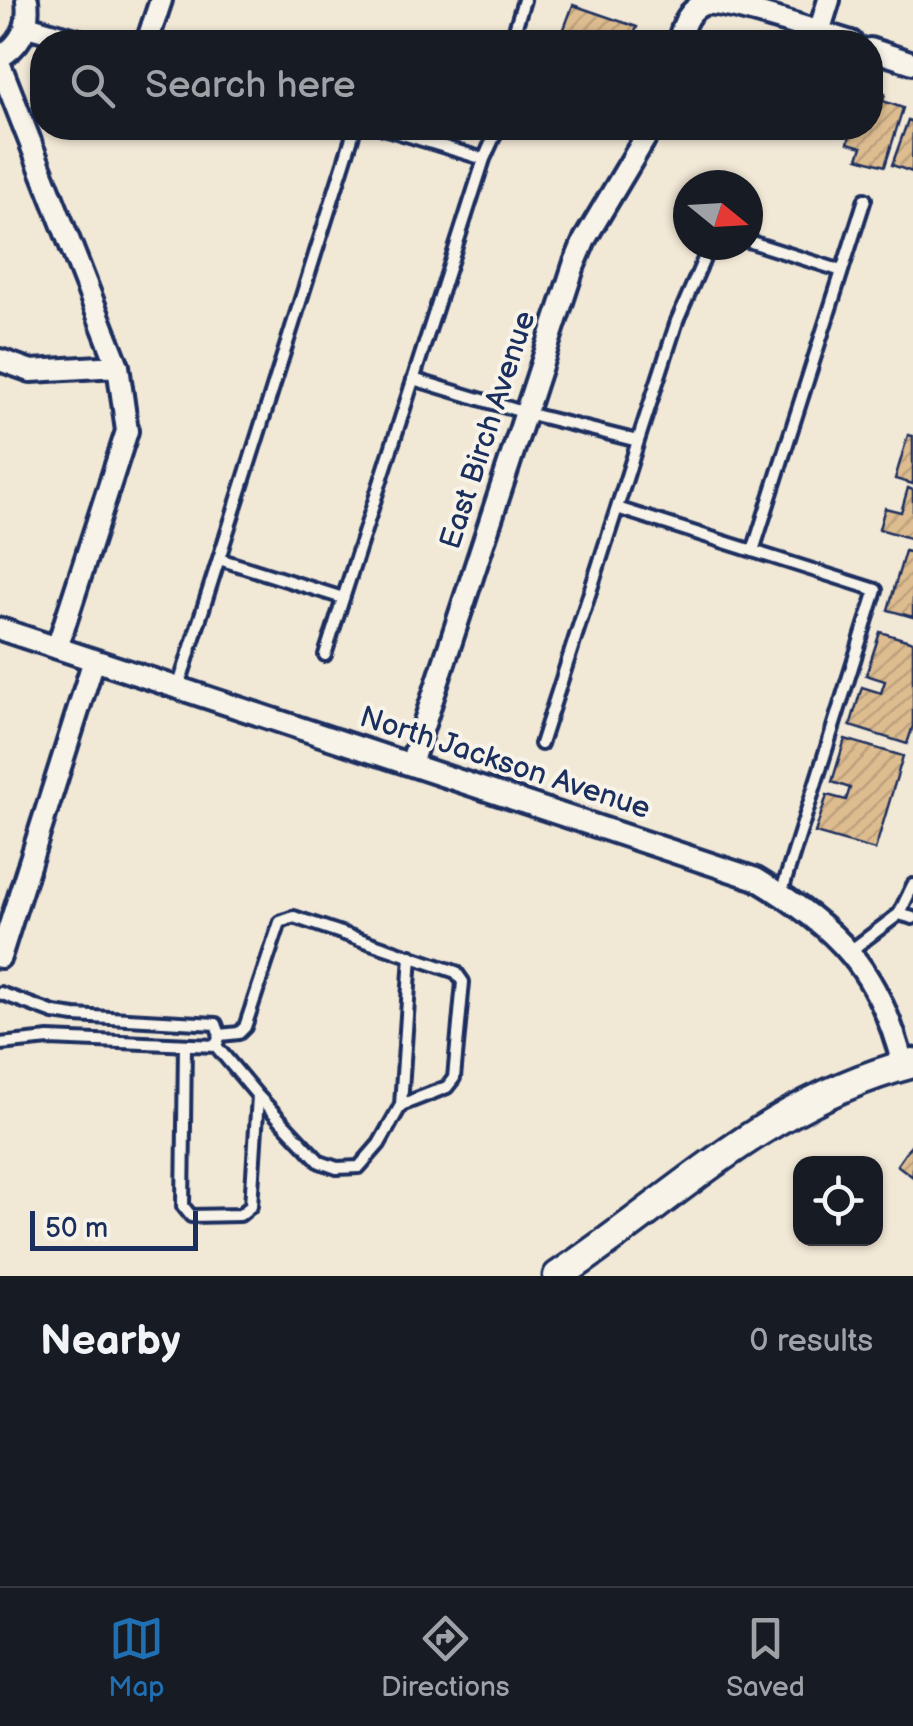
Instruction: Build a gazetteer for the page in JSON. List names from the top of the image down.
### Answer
{
  "streets": {
    "street": ["East Birch Avenue", "North Jackson Avenue"]
  },
  "crossings": [
    ["East Birch Avenue", "North Jackson Avenue"]
  ],
  "scale_bar": "50 m",
  "north": "right",
  "page": {
    "search": "Search here",
    "scale": "50 m",
    "heading": ["Nearby", "0 results"],
    "nav": ["Map", "Directions", "Saved"]
  }
}
